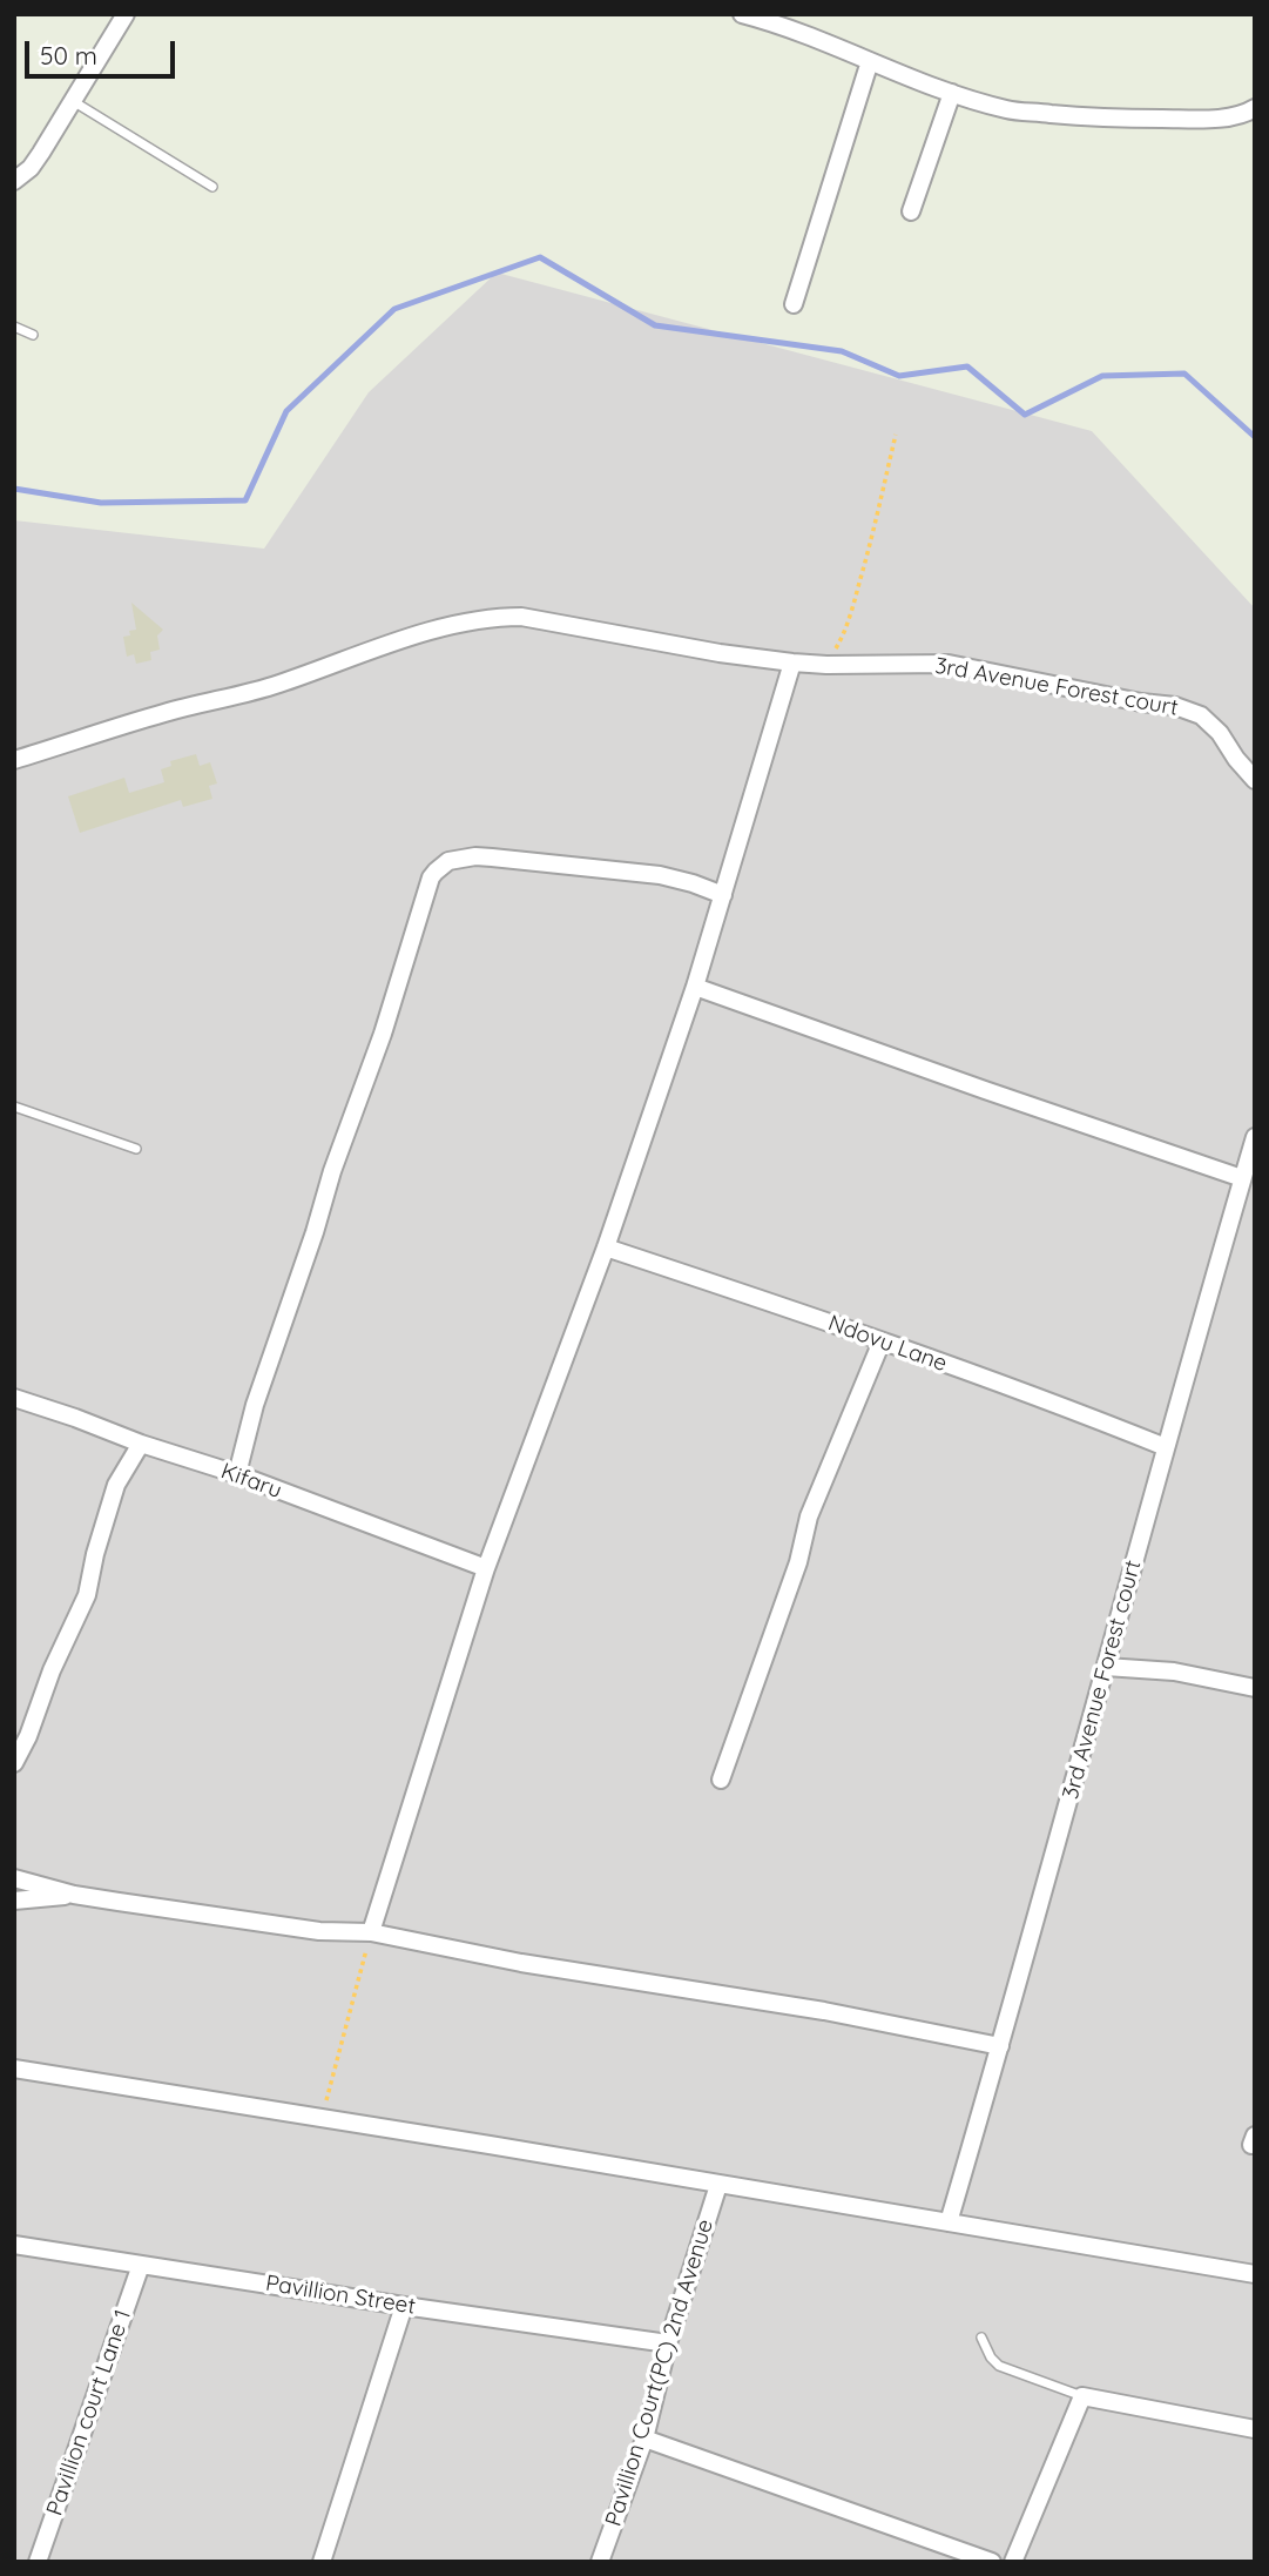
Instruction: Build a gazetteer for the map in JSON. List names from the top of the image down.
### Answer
{
  "streets": {
    "street": [
      "3rd Avenue Forest court",
      "Ndovu Lane",
      "Kifaru",
      "Pavillion Street",
      "Pavillion Court(PC) 2nd Avenue",
      "Pavillion court Lane 1"
    ]
  },
  "crossings": [
    ["3rd Avenue Forest court", "Ndovu Lane"],
    ["Pavillion Street", "Pavillion Court(PC) 2nd Avenue"],
    ["Pavillion Street", "Pavillion court Lane 1"]
  ],
  "scale_bar": "50 m"
}
